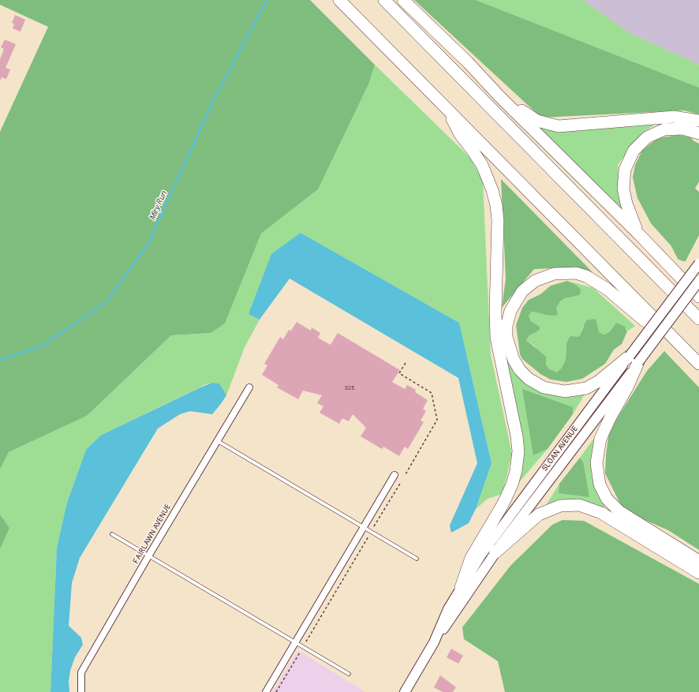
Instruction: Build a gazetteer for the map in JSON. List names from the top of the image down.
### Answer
{
  "streets": {
    "main road": ["SLOAN AVENUE"],
    "street": ["FAIRLAWN AVENUE"]
  },
  "water": ["Miry Run"],
  "house_numbers": ["325"]
}
